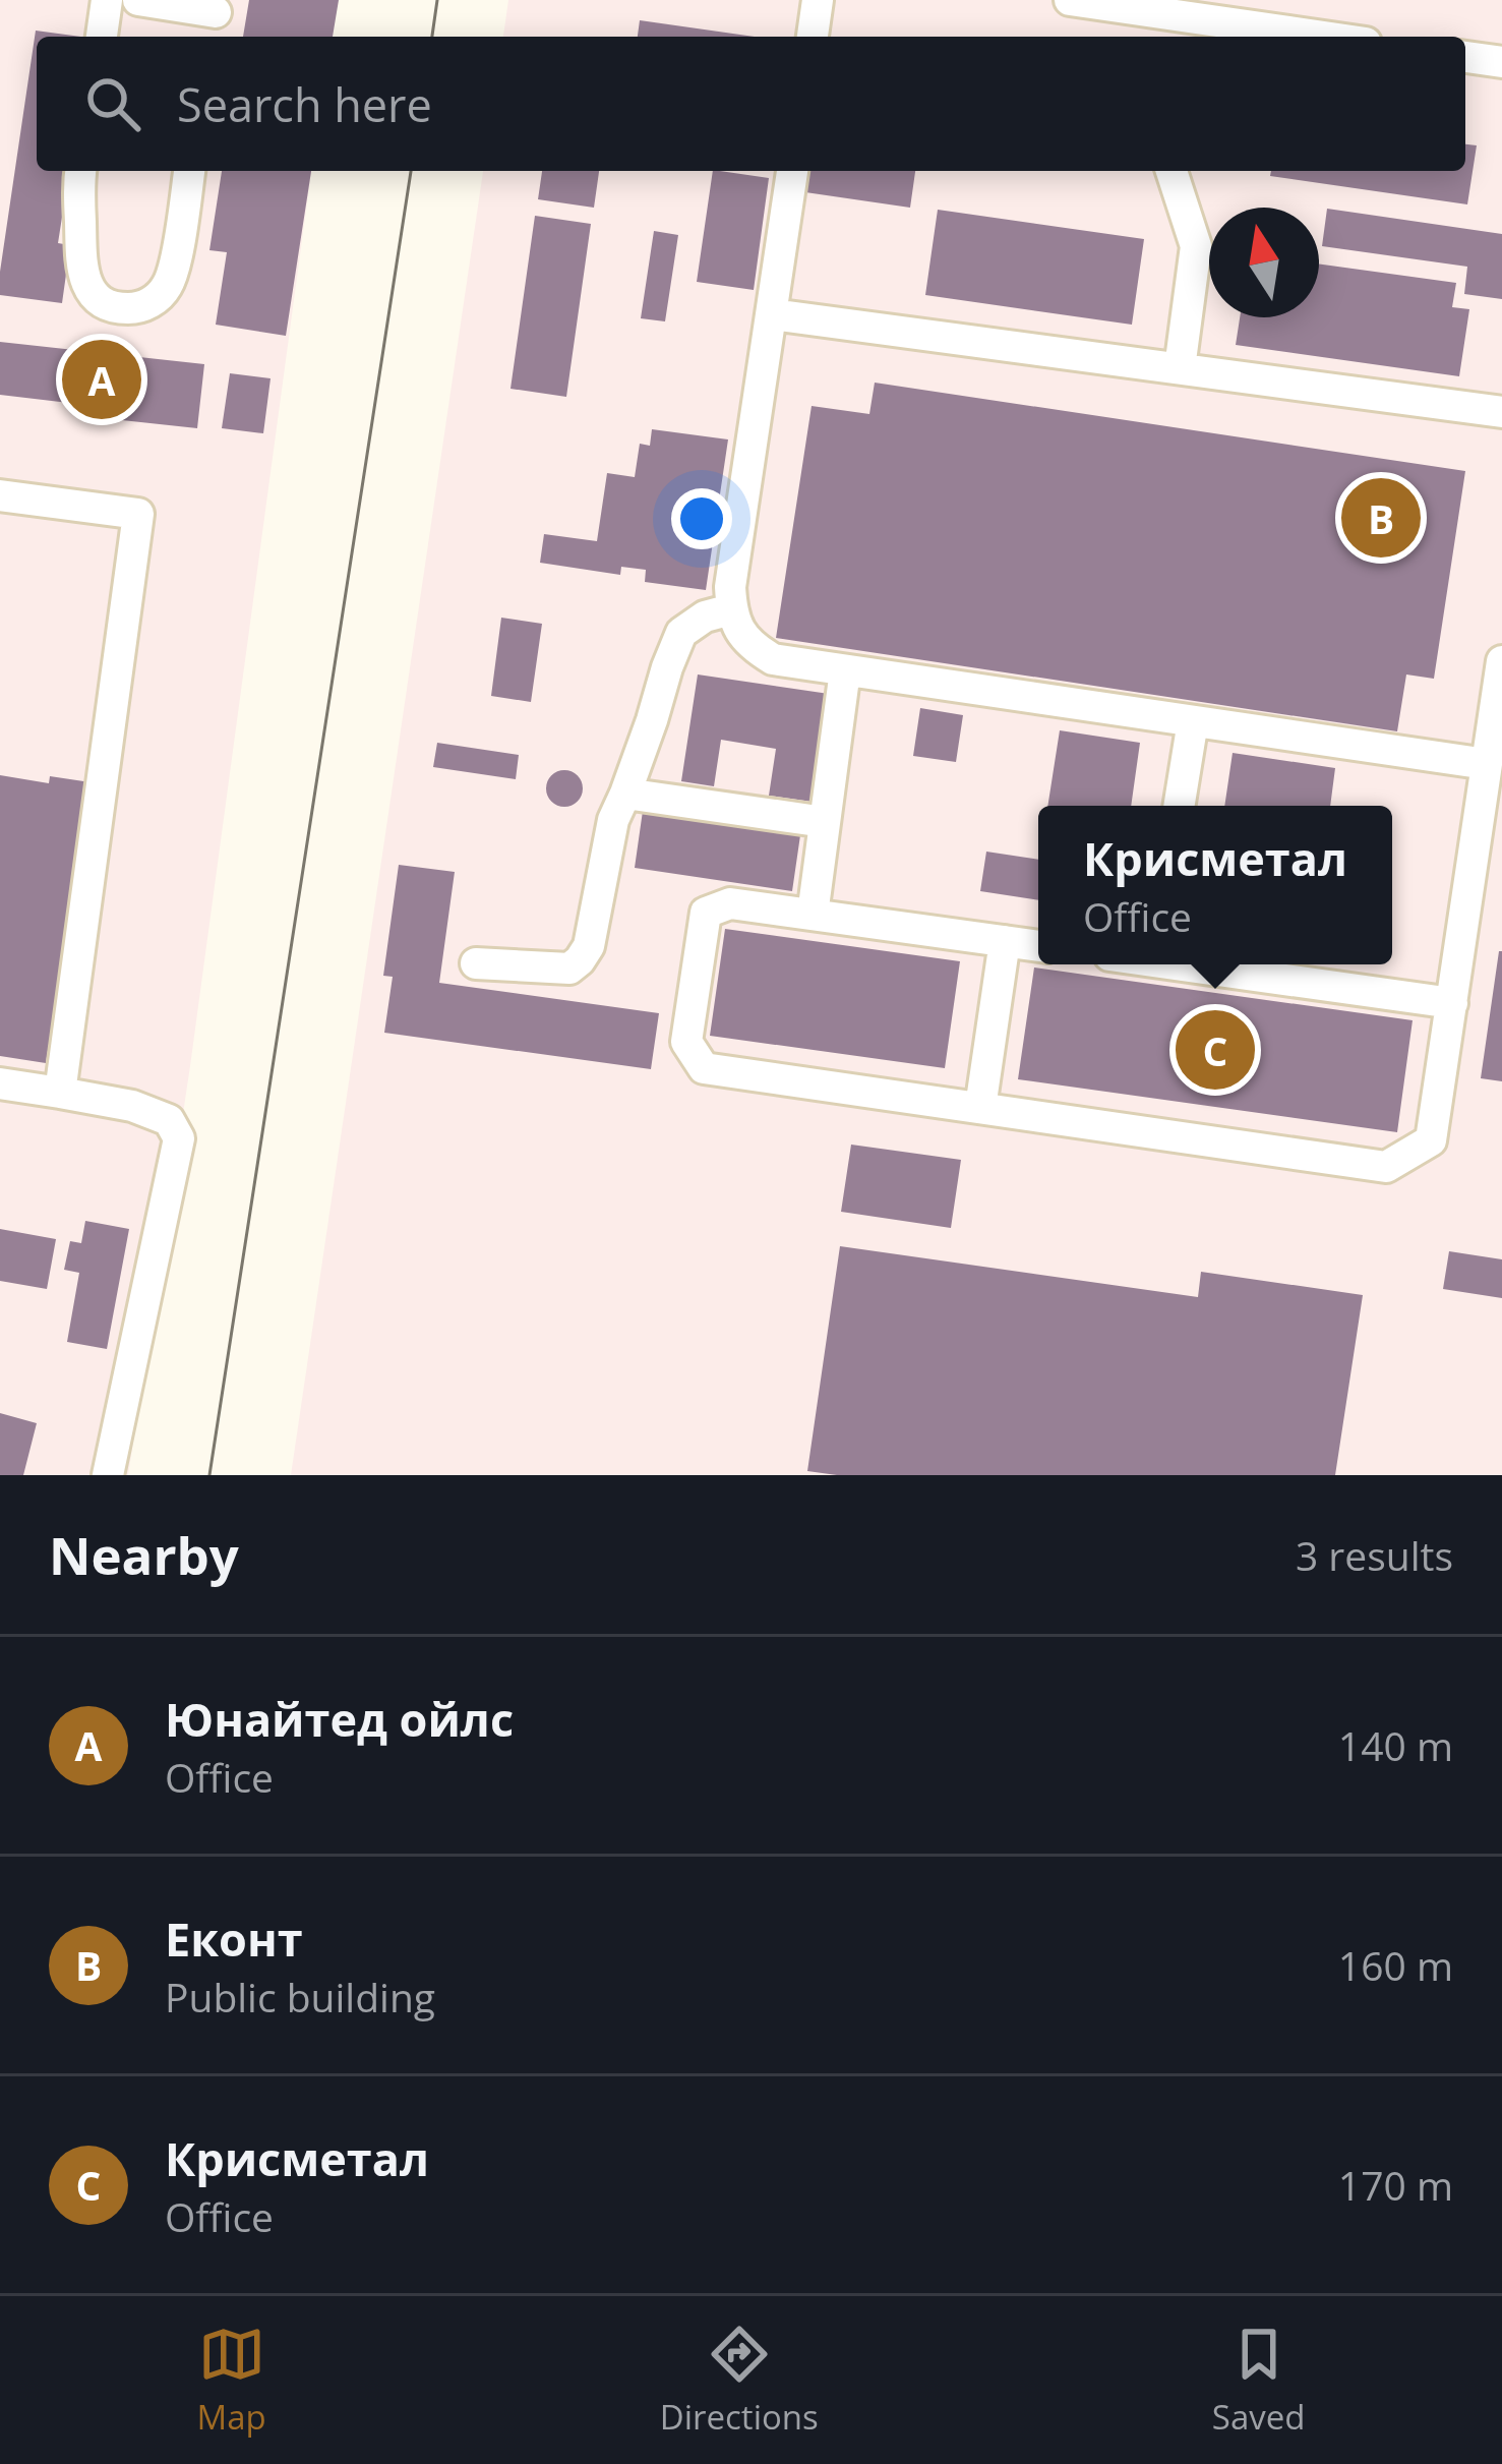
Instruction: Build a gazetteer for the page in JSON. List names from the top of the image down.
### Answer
{
  "north": "top",
  "page": {
    "search": "Search here",
    "pins": ["A", "B", "C"],
    "popup": ["Крисметал", "Office"],
    "heading": ["Nearby", "3 results"],
    "list": [
      {
        "mark": "A",
        "name": "Юнайтед ойлс",
        "note": "Office",
        "value": "140 m"
      },
      {
        "mark": "B",
        "name": "Еконт",
        "note": "Public building",
        "value": "160 m"
      },
      {
        "mark": "C",
        "name": "Крисметал",
        "note": "Office",
        "value": "170 m"
      }
    ],
    "nav": ["Map", "Directions", "Saved"]
  }
}
